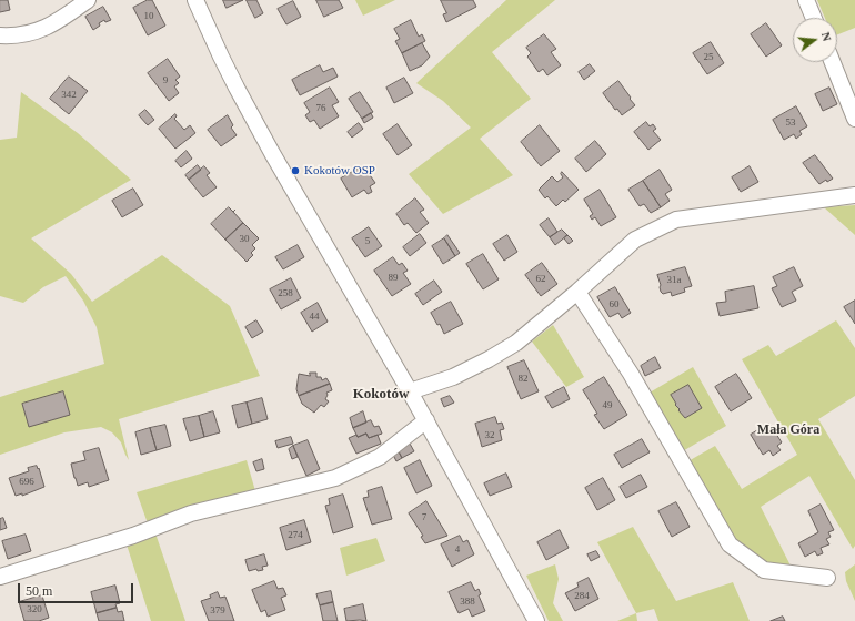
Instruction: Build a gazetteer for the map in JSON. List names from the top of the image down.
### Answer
{
  "districts": ["Kokotów", "Mała Góra"],
  "places": ["Kokotów OSP"],
  "house_numbers": [
    "10",
    "25",
    "9",
    "342",
    "76",
    "53",
    "30",
    "5",
    "89",
    "62",
    "31a",
    "258",
    "60",
    "44",
    "82",
    "49",
    "32",
    "696",
    "7",
    "274",
    "4",
    "284",
    "388",
    "320",
    "379"
  ],
  "scale_bar": "50 m",
  "north": "right"
}
